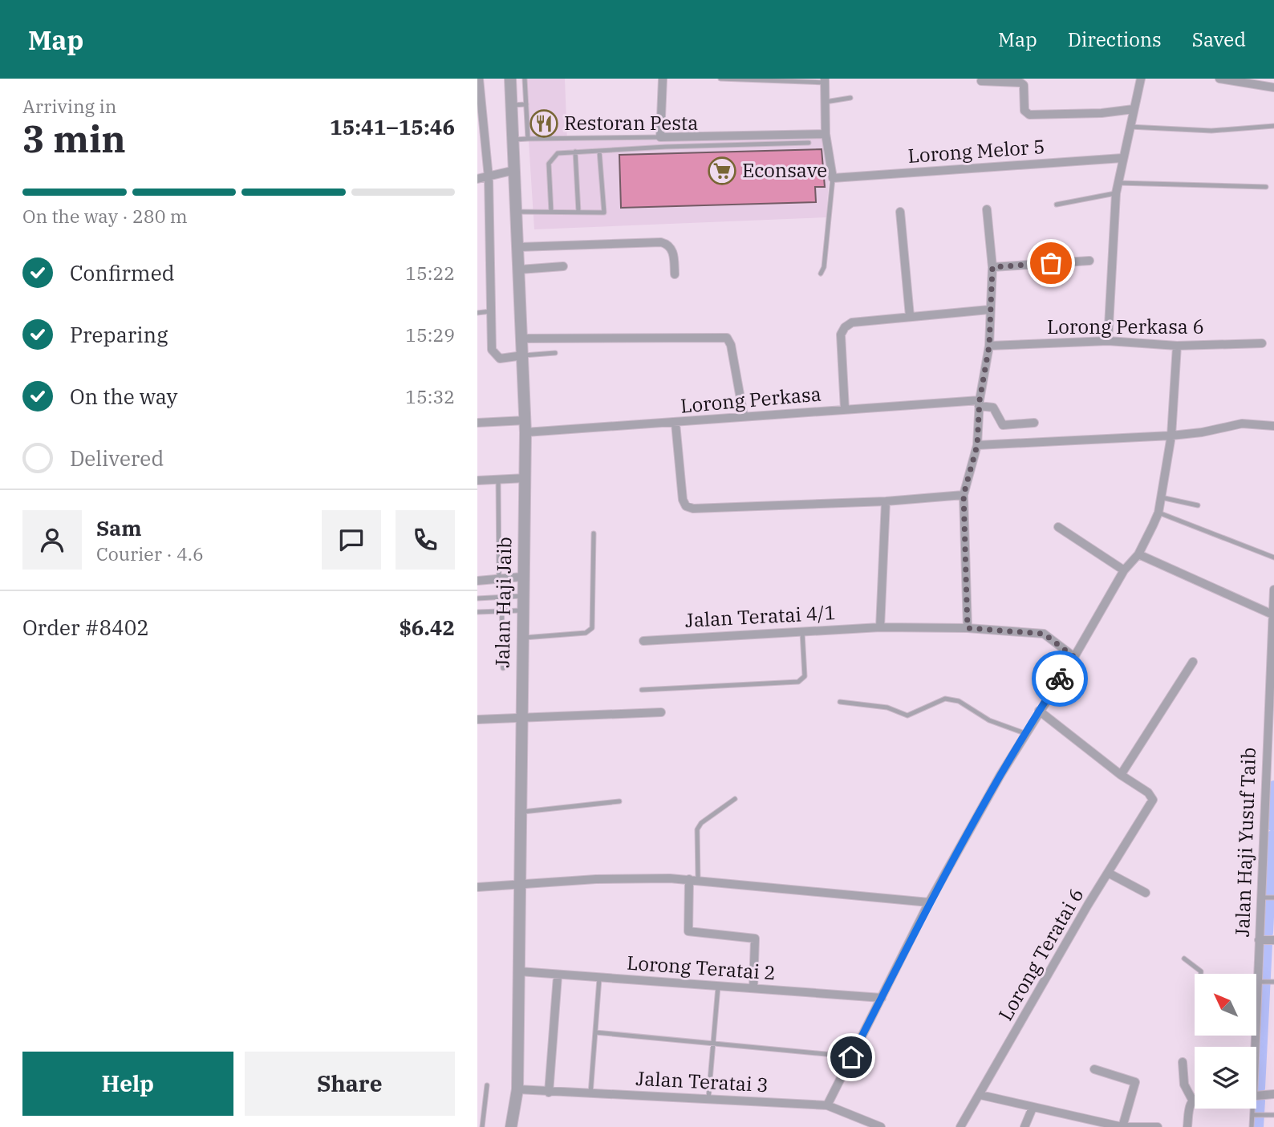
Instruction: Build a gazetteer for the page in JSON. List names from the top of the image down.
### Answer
{
  "streets": {
    "street": [
      "Lorong Melor 5",
      "Lorong Perkasa 6",
      "Lorong Perkasa",
      "Jalan Haji Jaib",
      "Jalan Teratai 4/1",
      "Jalan Haji Yusuf Taib",
      "Lorong Teratai 6",
      "Lorong Teratai 2",
      "Jalan Teratai 3"
    ]
  },
  "crossings": [
    ["Lorong Perkasa", "Jalan Haji Jaib"],
    ["Jalan Haji Jaib", "Lorong Teratai 2"],
    ["Jalan Haji Jaib", "Jalan Teratai 3"]
  ],
  "places": {
    "restaurant": ["Restoran Pesta"],
    "supermarket": ["Econsave"]
  },
  "north": "top left",
  "page": {
    "header": "Map",
    "nav": ["Map", "Directions", "Saved"],
    "heading": ["3 min", "Arriving in", "15:41–15:46"],
    "panel": [
      "Sam",
      "Courier · 4.6",
      "Order #8402",
      "$6.42"
    ],
    "bar": "On the way · 280 m",
    "list": [
      ["Confirmed", "15:22"],
      ["Preparing", "15:29"],
      ["On the way", "15:32"],
      "Delivered"
    ],
    "buttons": ["Help", "Share"]
  }
}
